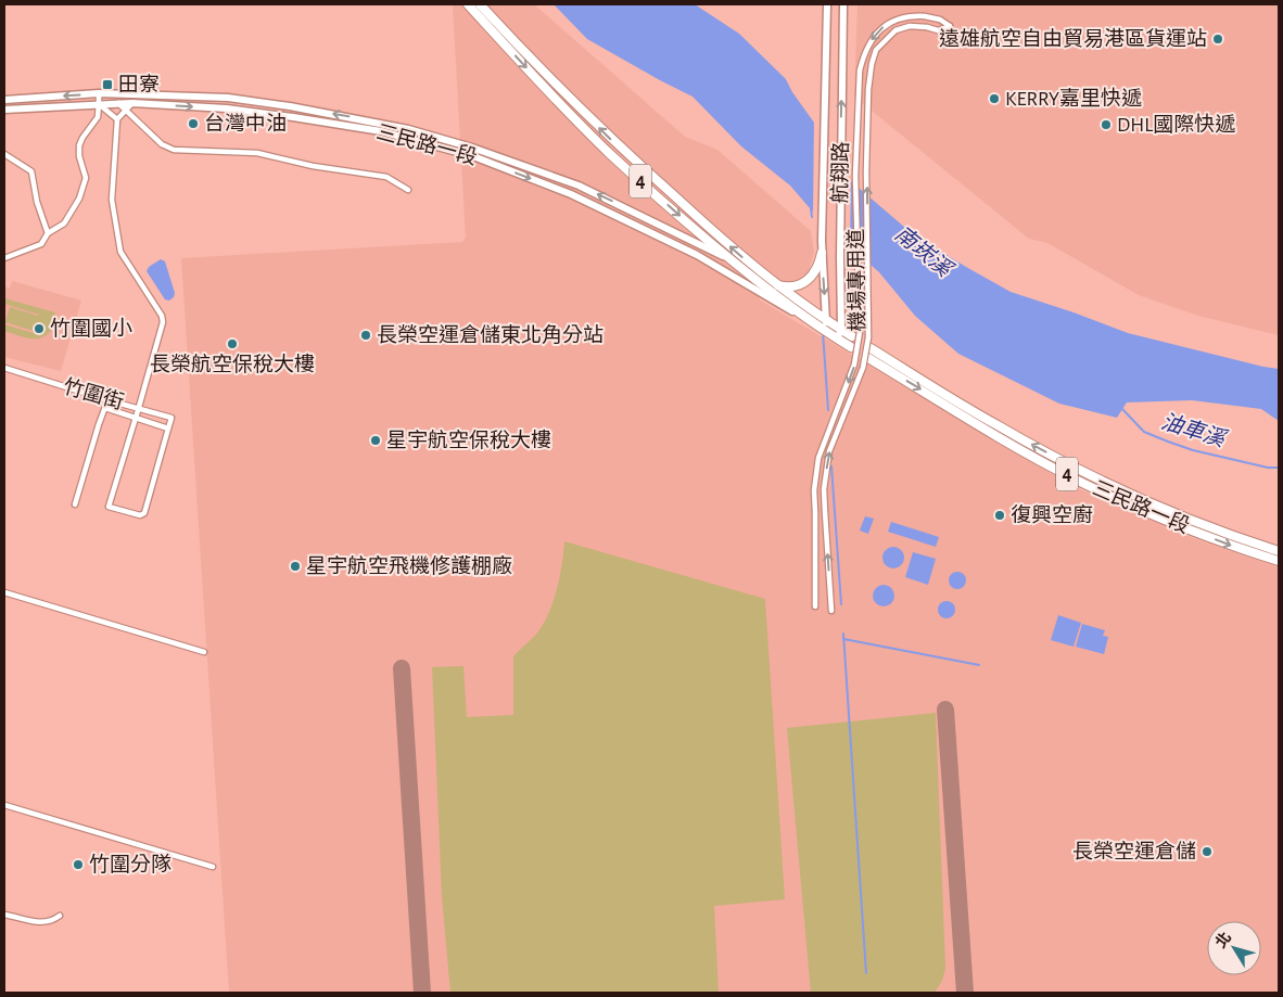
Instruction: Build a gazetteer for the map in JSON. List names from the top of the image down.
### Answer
{
  "streets": {
    "main road": ["三民路一段", "4"],
    "street": ["航翔路", "機場專用道", "竹圍街"]
  },
  "crossings": [
    ["三民路一段", "4"],
    ["航翔路", "4"]
  ],
  "water": ["南崁溪", "油車溪"],
  "places": {
    "other": [
      "遠雄航空自由貿易港區貨運站",
      "KERRY嘉里快遞",
      "台灣中油",
      "DHL國際快遞",
      "竹圍國小",
      "長榮空運倉儲東北角分站",
      "長榮航空保稅大樓",
      "星宇航空保稅大樓",
      "復興空廚",
      "星宇航空飛機修護棚廠",
      "長榮空運倉儲",
      "竹圍分隊"
    ],
    "transit": ["田寮"]
  },
  "north": "top left"
}
